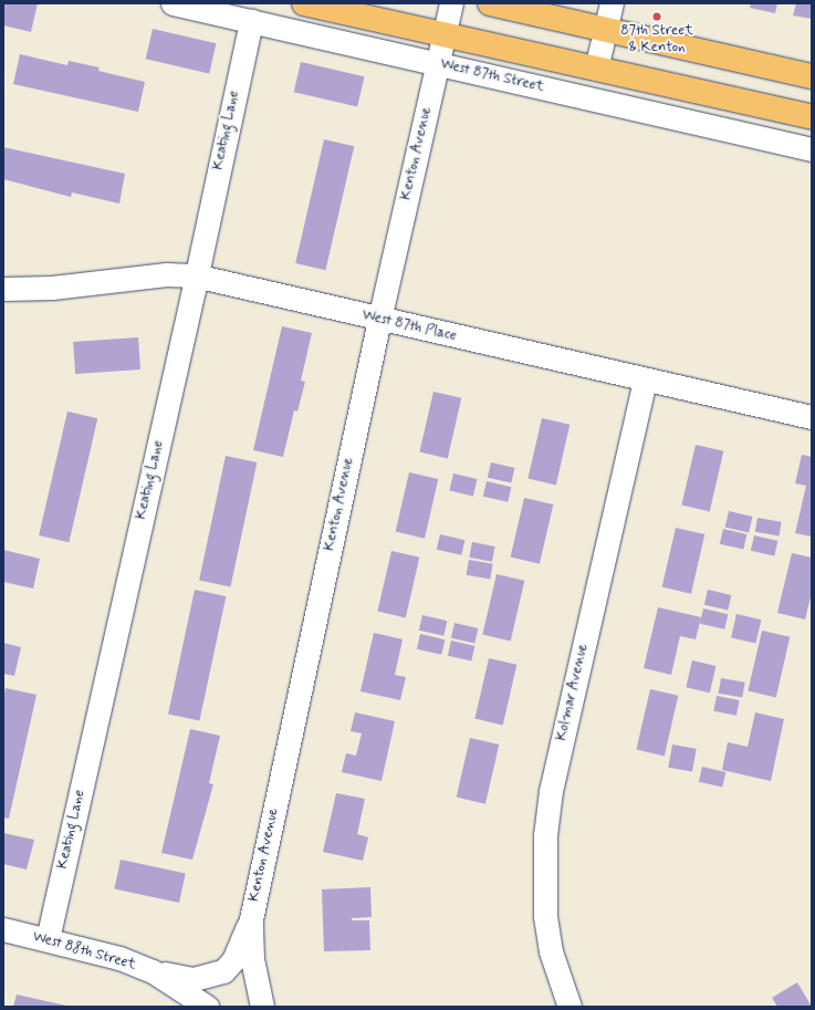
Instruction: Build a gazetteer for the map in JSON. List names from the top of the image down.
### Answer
{
  "streets": {
    "main road": ["West 87th Street"],
    "street": [
      "Keating Lane",
      "Kenton Avenue",
      "West 87th Place",
      "Kolmar Avenue",
      "West 88th Street"
    ]
  },
  "crossings": [
    ["West 87th Street", "Keating Lane"],
    ["West 87th Street", "Kenton Avenue"],
    ["Keating Lane", "West 87th Place"],
    ["Keating Lane", "West 88th Street"],
    ["Kenton Avenue", "West 87th Place"],
    ["West 87th Place", "Kolmar Avenue"]
  ],
  "places": ["87th Street & Kenton"]
}
